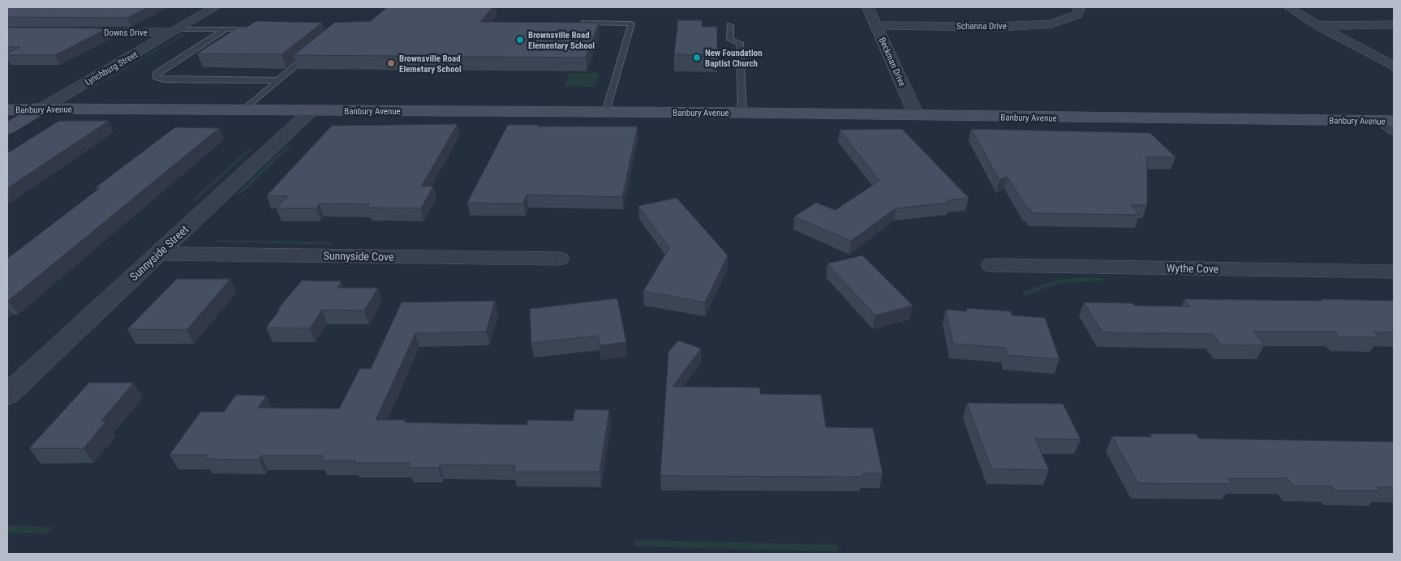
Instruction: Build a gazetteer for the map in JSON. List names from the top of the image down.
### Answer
{
  "streets": {
    "street": [
      "Schanna Drive",
      "Downs Drive",
      "Beckman Drive",
      "Lynchburg Street",
      "Banbury Avenue",
      "Sunnyside Street",
      "Sunnyside Cove",
      "Wythe Cove"
    ]
  },
  "crossings": [
    ["Schanna Drive", "Beckman Drive"],
    ["Downs Drive", "Lynchburg Street"],
    ["Beckman Drive", "Banbury Avenue"],
    ["Lynchburg Street", "Banbury Avenue"],
    ["Banbury Avenue", "Sunnyside Street"],
    ["Sunnyside Street", "Sunnyside Cove"]
  ],
  "places": ["Brownsville Road Elementary School", "New Foundation Baptist Church", "Brownsville Road Elemetary School"]
}
